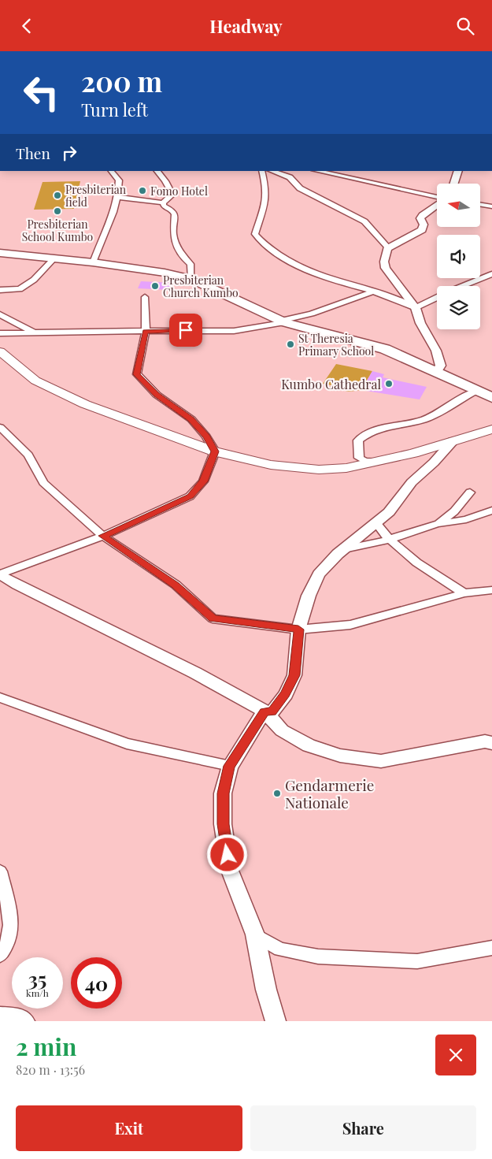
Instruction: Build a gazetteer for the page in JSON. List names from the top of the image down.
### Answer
{
  "places": [
    "Fomo Hotel",
    "Presbiterian field",
    "Presbiterian School Kumbo",
    "Presbiterian Church Kumbo",
    "St Theresia Primary School",
    "Kumbo Cathedral",
    "Gendarmerie Nationale"
  ],
  "north": "left",
  "page": {
    "header": "Headway",
    "turn": ["200 m", "Turn left"],
    "then": "Then",
    "speed": "35 km/h",
    "limit": "40",
    "heading": ["2 min", "820 m · 13:56"],
    "buttons": ["Exit", "Share"]
  }
}
